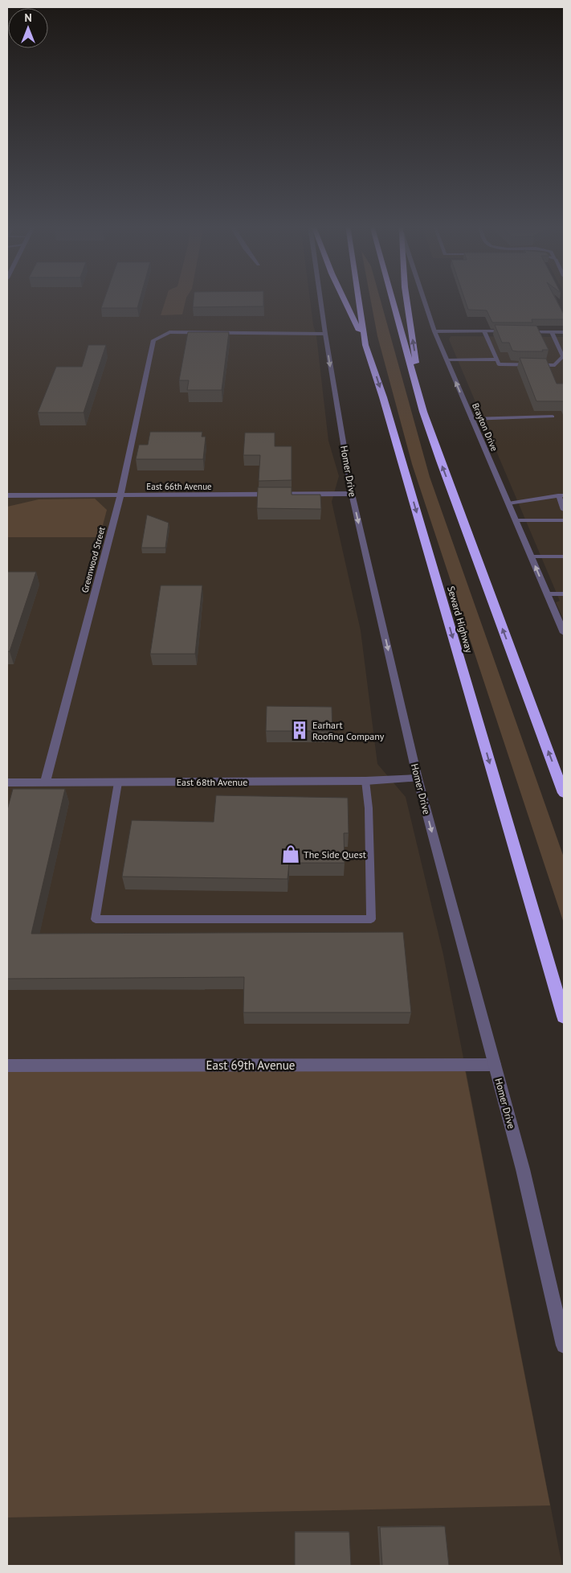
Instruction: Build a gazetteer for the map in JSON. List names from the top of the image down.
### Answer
{
  "streets": {
    "highway": ["Seward Highway"],
    "street": [
      "Brayton Drive",
      "Homer Drive",
      "East 66th Avenue",
      "Greenwood Street",
      "East 68th Avenue",
      "East 69th Avenue"
    ]
  },
  "crossings": [
    ["Homer Drive", "East 66th Avenue"],
    ["Homer Drive", "Greenwood Street"],
    ["Homer Drive", "East 68th Avenue"],
    ["Homer Drive", "East 69th Avenue"],
    ["East 66th Avenue", "Greenwood Street"],
    ["Greenwood Street", "East 68th Avenue"]
  ],
  "one_way": ["Homer Drive"],
  "places": {
    "building": ["Earhart Roofing Company"],
    "shop": ["The Side Quest"]
  },
  "north": "top"
}
